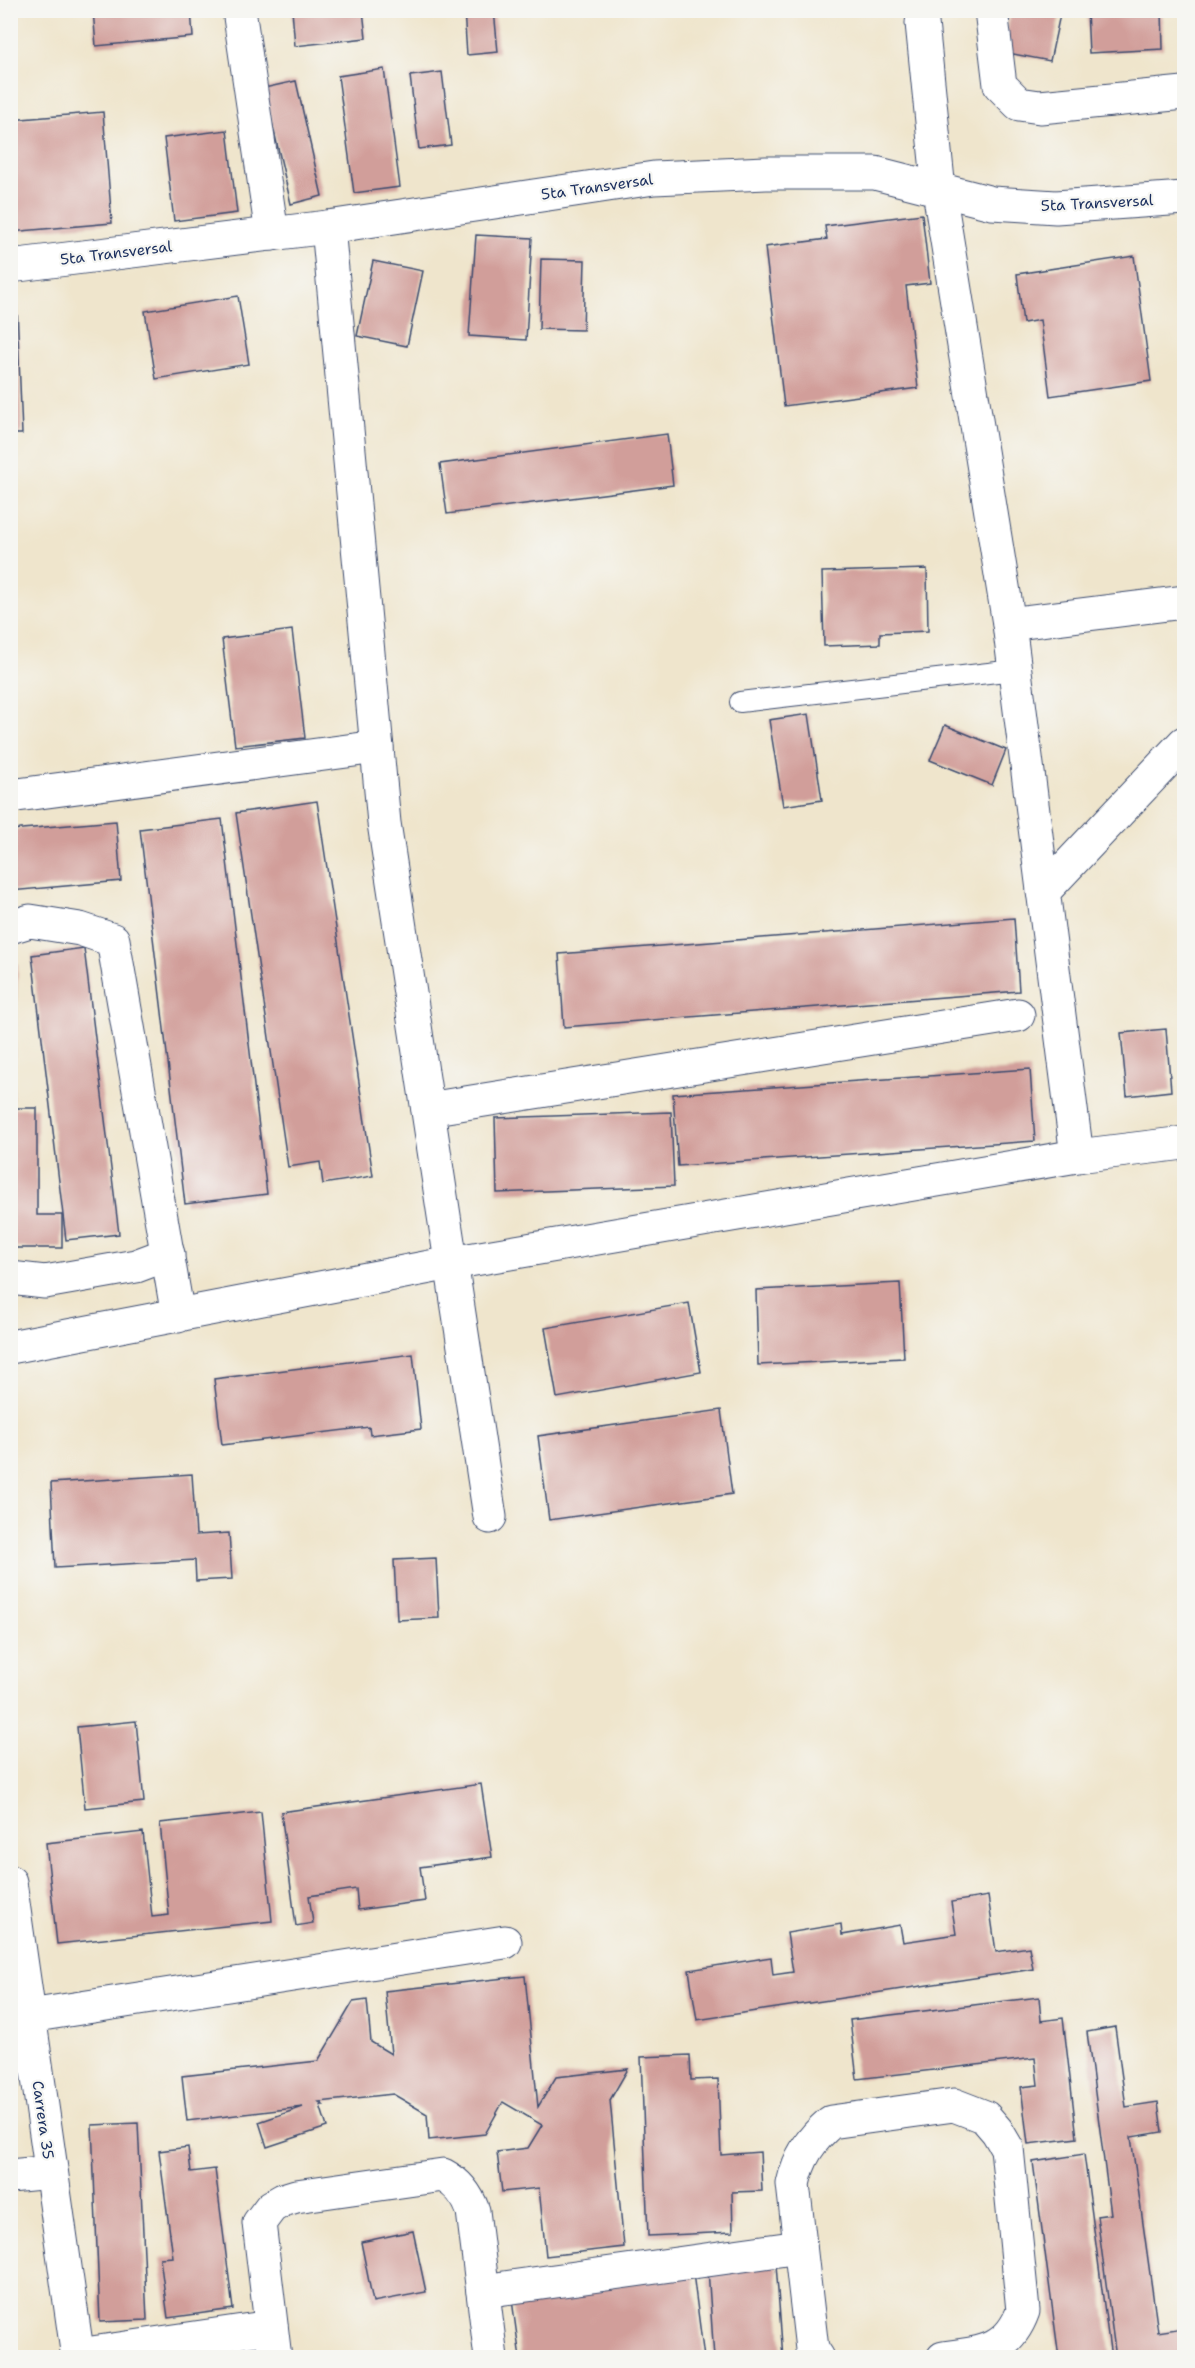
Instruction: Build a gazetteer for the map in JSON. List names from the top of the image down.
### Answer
{
  "streets": {
    "street": ["5ta Transversal", "Carrera 35"]
  }
}
